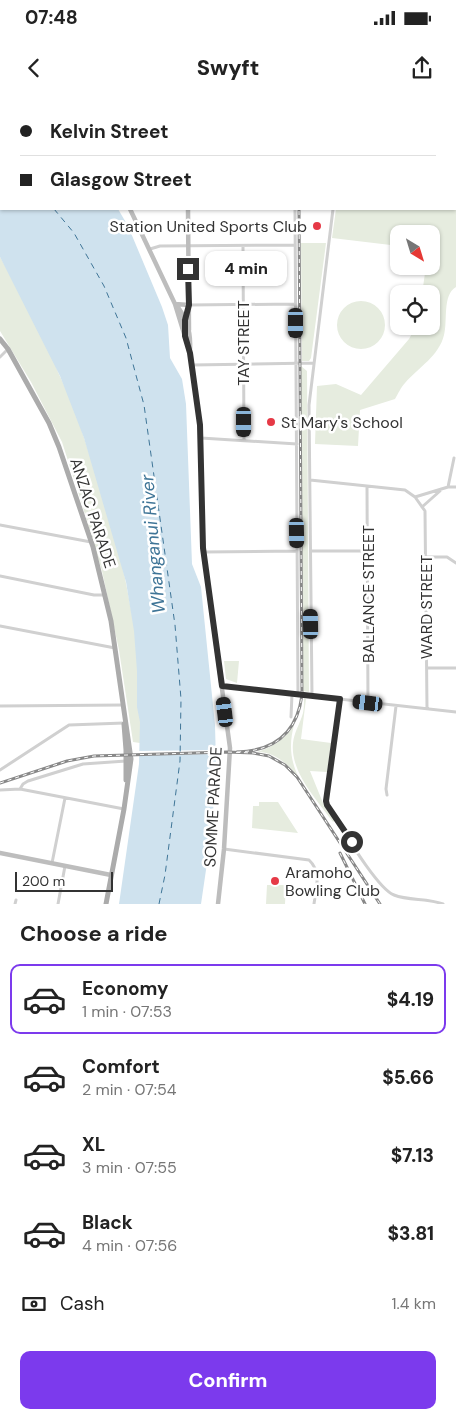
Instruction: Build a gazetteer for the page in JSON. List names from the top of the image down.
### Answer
{
  "streets": {
    "main road": ["ANZAC PARADE", "SOMME PARADE"],
    "street": ["TAY STREET", "BALLANCE STREET", "WARD STREET"]
  },
  "water": ["Whanganui River"],
  "places": ["Station United Sports Club", "St Mary's School", "Aramoho Bowling Club"],
  "scale_bar": "200 m",
  "north": "bottom right",
  "page": {
    "status": "07:48",
    "header": "Swyft",
    "banner": ["Kelvin Street", "Glasgow Street"],
    "bubble": "4 min",
    "scale": "200 m",
    "heading": "Choose a ride",
    "list": [
      {
        "name": "Economy",
        "note": "1 min · 07:53",
        "value": "$4.19"
      },
      {
        "name": "Comfort",
        "note": "2 min · 07:54",
        "value": "$5.66"
      },
      {
        "name": "XL",
        "note": "3 min · 07:55",
        "value": "$7.13"
      },
      {
        "name": "Black",
        "note": "4 min · 07:56",
        "value": "$3.81"
      }
    ],
    "pay": ["Cash", "1.4 km"],
    "buttons": "Confirm"
  }
}
